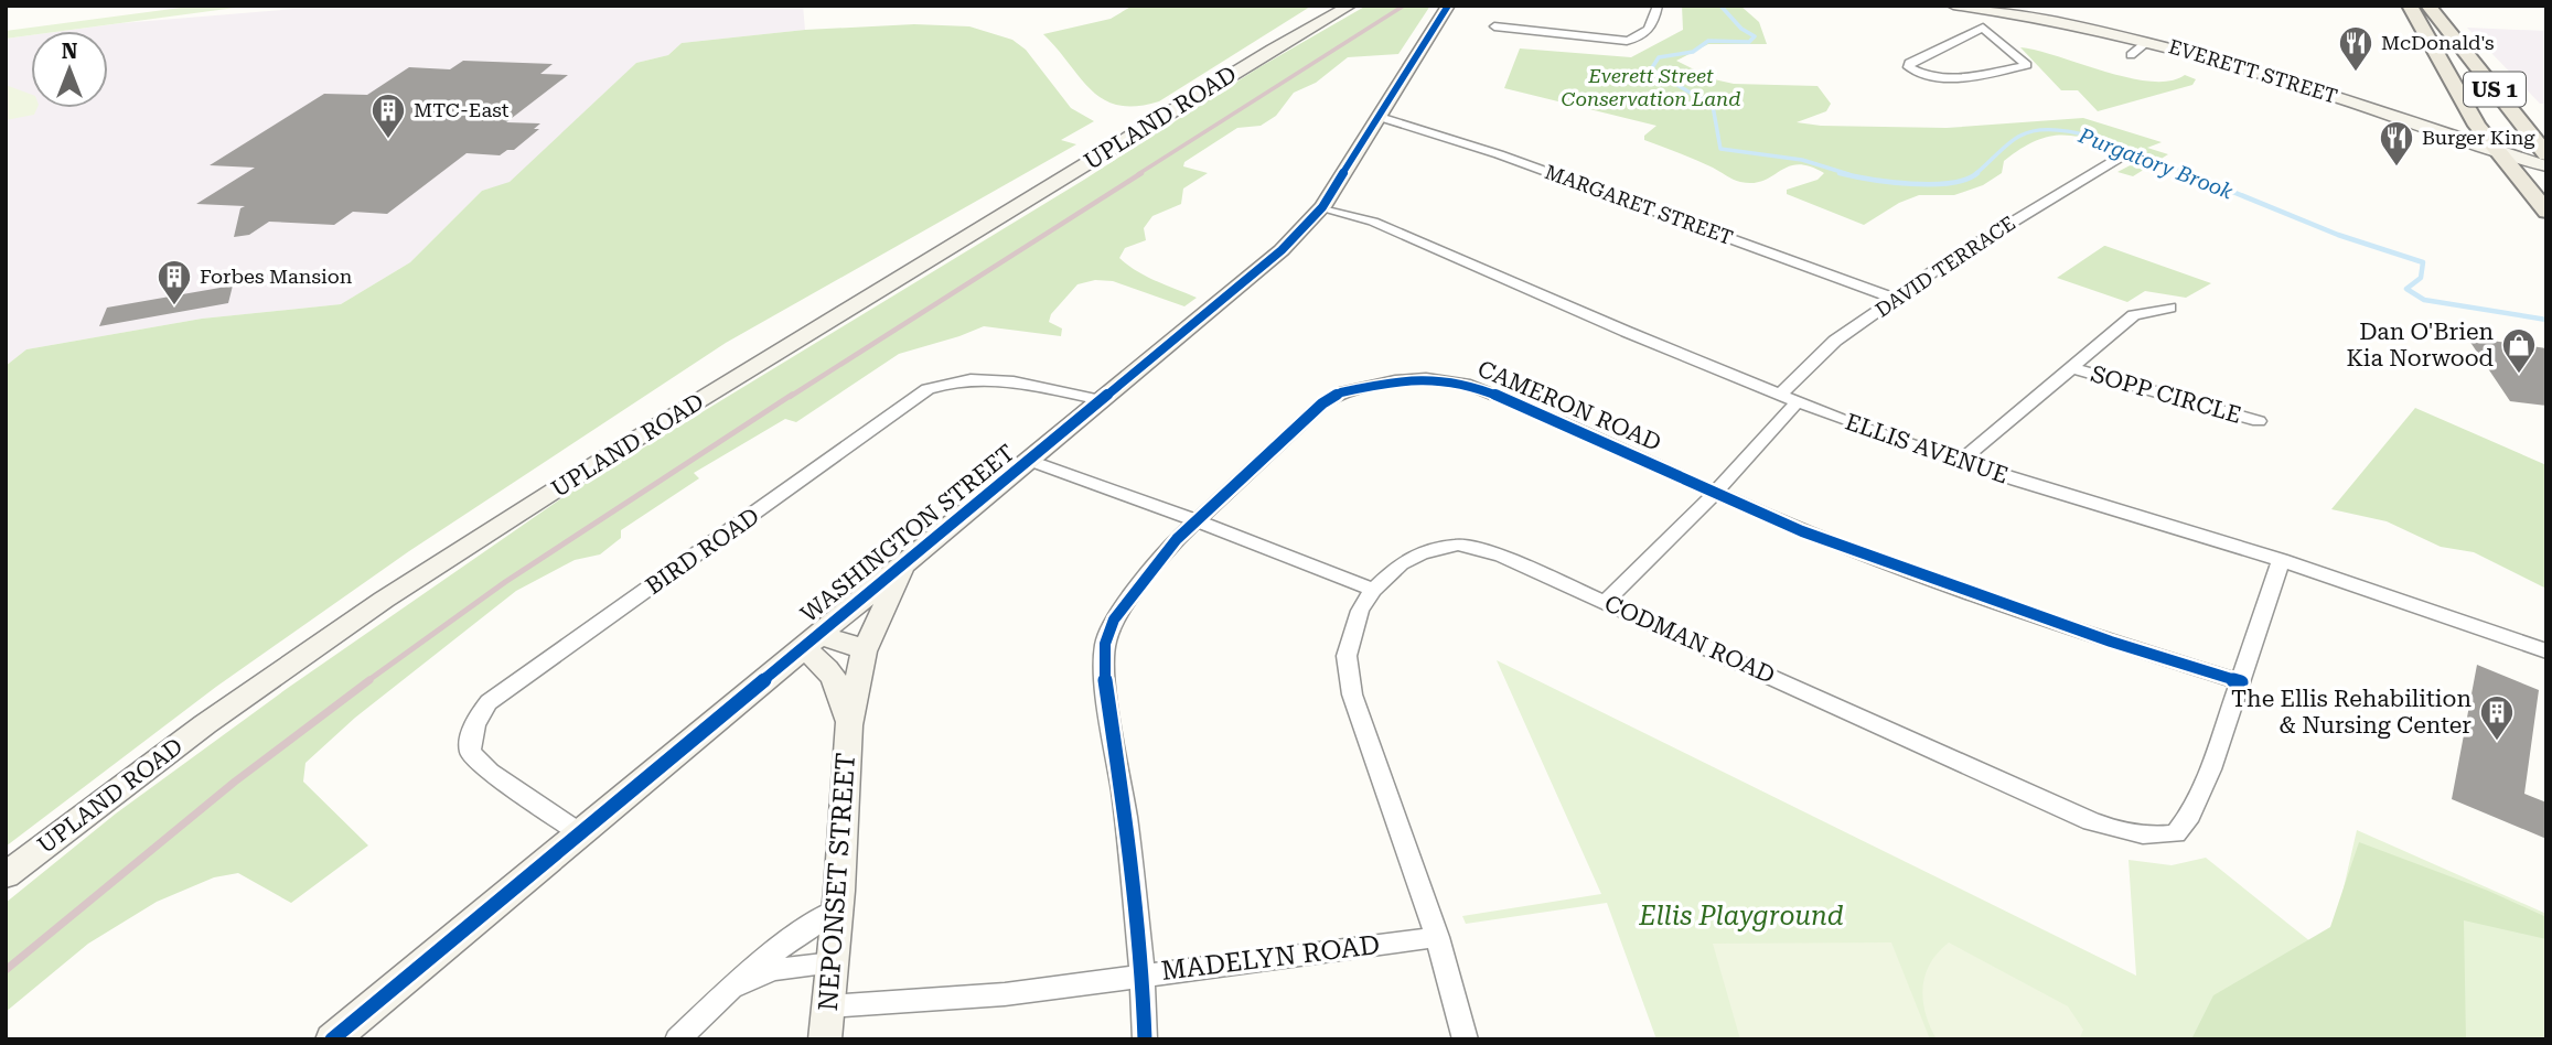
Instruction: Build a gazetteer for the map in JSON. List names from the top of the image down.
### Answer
{
  "streets": {
    "main road": [
      "EVERETT STREET",
      "US 1",
      "UPLAND ROAD",
      "WASHINGTON STREET",
      "NEPONSET STREET"
    ],
    "street": [
      "MARGARET STREET",
      "DAVID TERRACE",
      "SOPP CIRCLE",
      "CAMERON ROAD",
      "ELLIS AVENUE",
      "BIRD ROAD",
      "CODMAN ROAD",
      "MADELYN ROAD"
    ]
  },
  "crossings": [
    ["EVERETT STREET", "US 1"],
    ["MARGARET STREET", "DAVID TERRACE"],
    ["MARGARET STREET", "WASHINGTON STREET"],
    ["DAVID TERRACE", "ELLIS AVENUE"],
    ["CAMERON ROAD", "CODMAN ROAD"],
    ["CAMERON ROAD", "MADELYN ROAD"],
    ["ELLIS AVENUE", "WASHINGTON STREET"],
    ["ELLIS AVENUE", "CODMAN ROAD"],
    ["WASHINGTON STREET", "BIRD ROAD"],
    ["WASHINGTON STREET", "NEPONSET STREET"],
    ["CODMAN ROAD", "MADELYN ROAD"],
    ["NEPONSET STREET", "MADELYN ROAD"]
  ],
  "water": ["Purgatory Brook"],
  "parks": ["Everett Street Conservation Land", "Ellis Playground"],
  "places": {
    "restaurant": ["McDonald's", "Burger King"],
    "building": ["MTC-East", "Forbes Mansion", "The Ellis Rehabilition & Nursing Center"],
    "shop": ["Dan O'Brien Kia Norwood"]
  },
  "north": "top"
}
